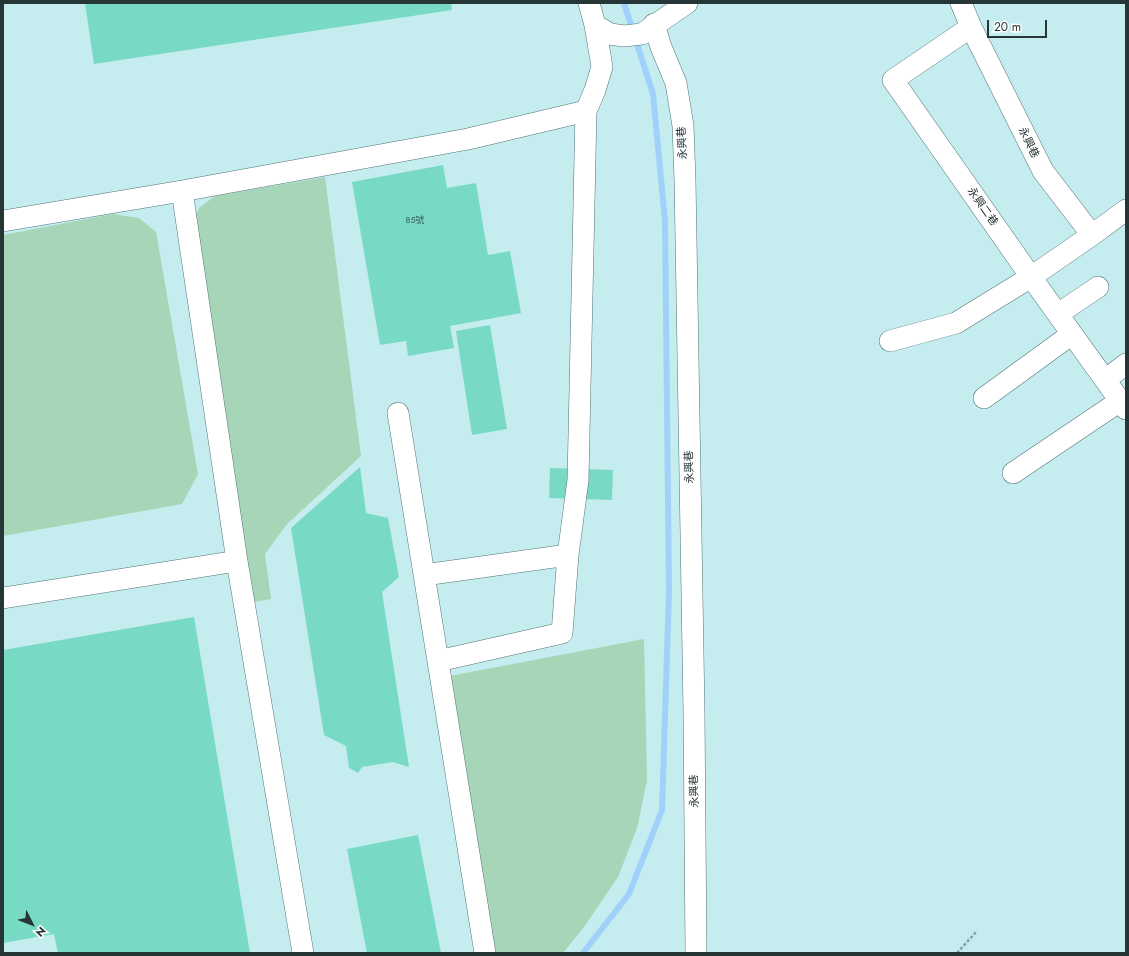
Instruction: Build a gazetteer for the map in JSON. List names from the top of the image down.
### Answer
{
  "streets": {
    "street": ["永興巷", "永興二巷"]
  },
  "crossings": [
    ["永興巷", "永興二巷"]
  ],
  "house_numbers": ["85號"],
  "scale_bar": "20 m",
  "north": "bottom right"
}
